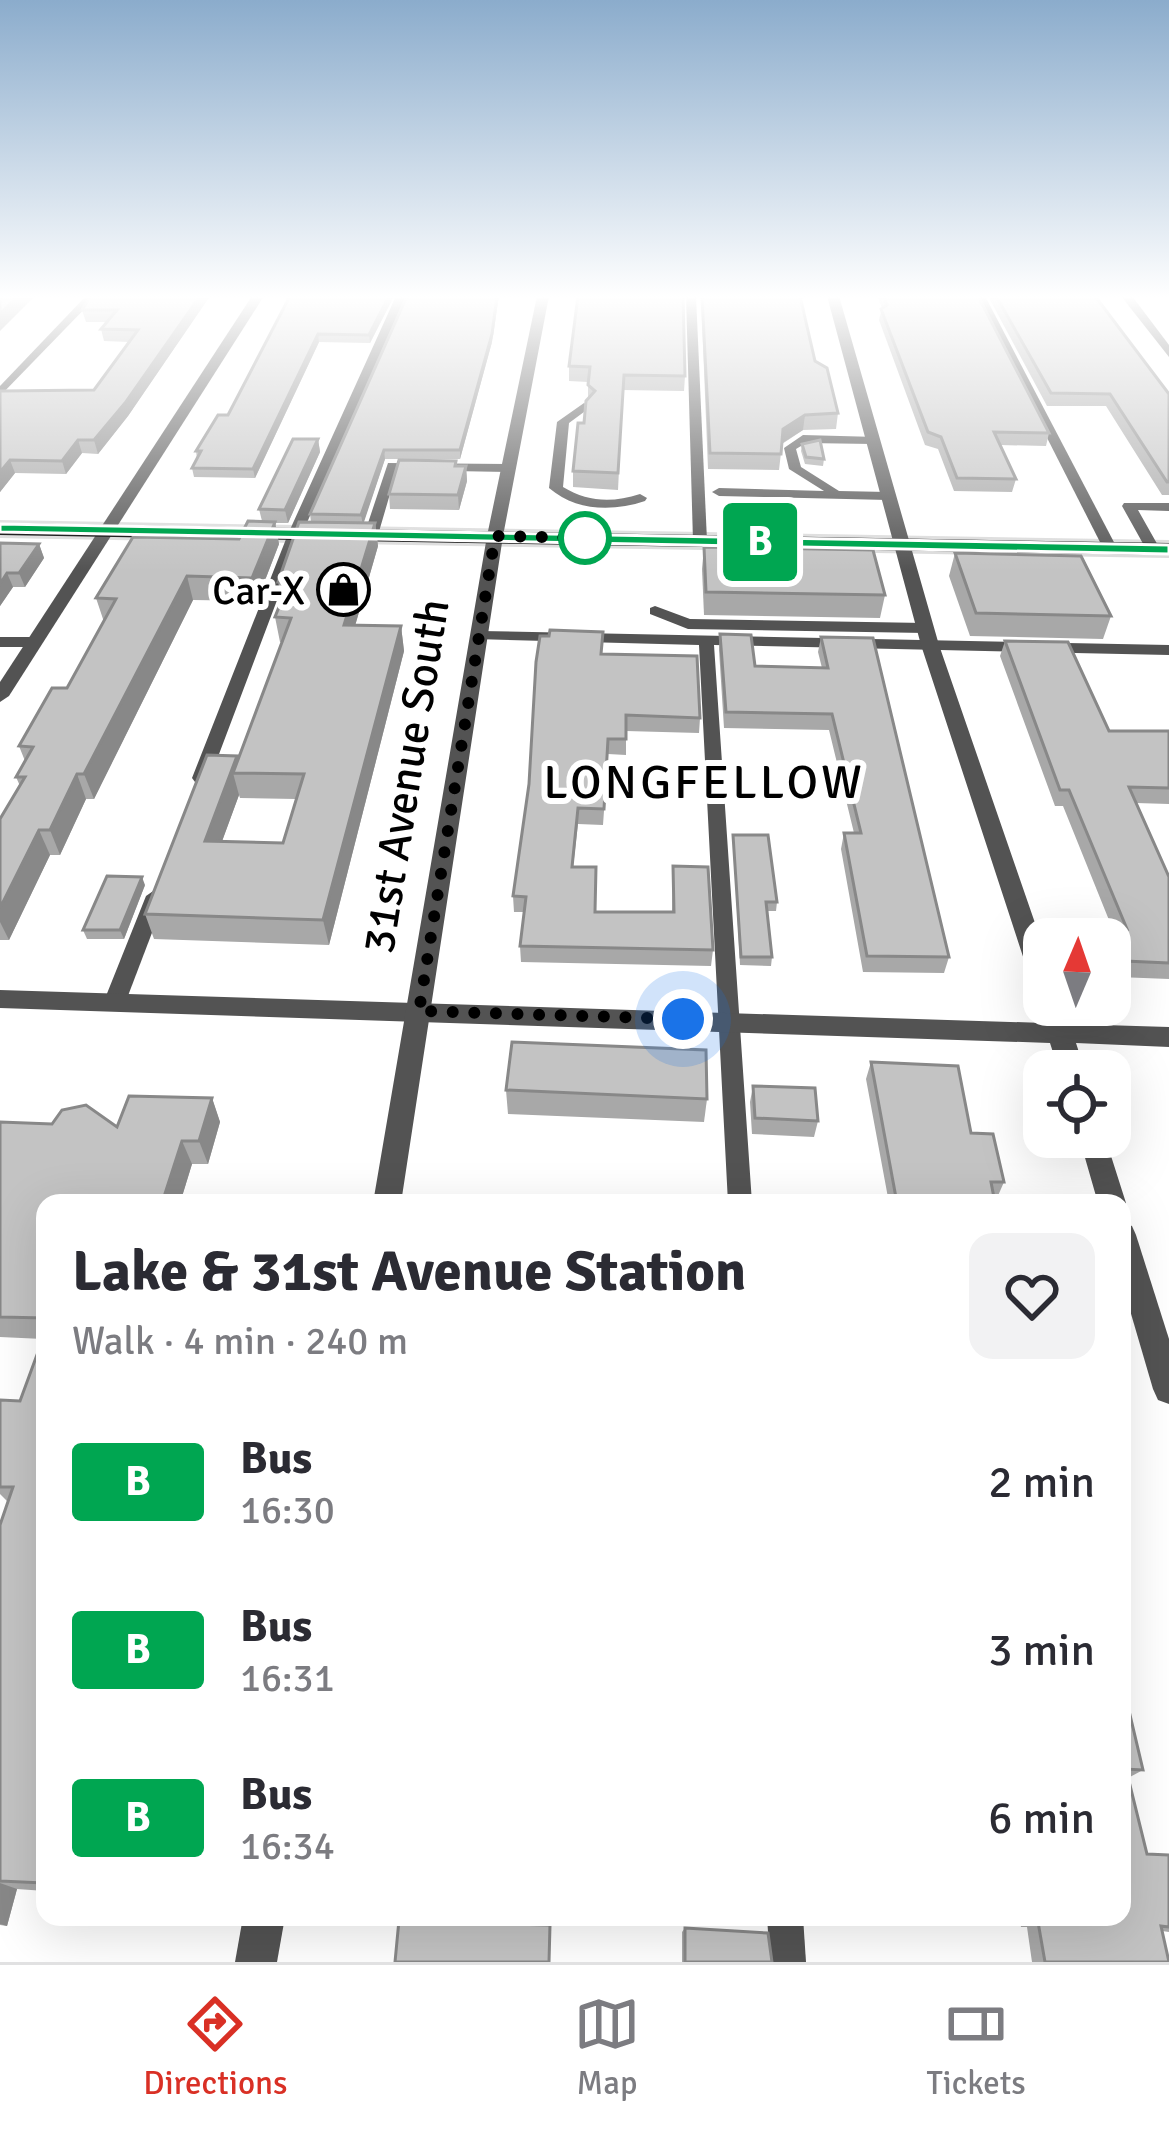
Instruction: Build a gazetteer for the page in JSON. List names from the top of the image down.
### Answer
{
  "streets": {
    "street": ["31st Avenue South"]
  },
  "districts": ["LONGFELLOW"],
  "places": {
    "shop": ["Car-X"]
  },
  "lines": ["bus line B"],
  "north": "top",
  "page": {
    "on_map": "B",
    "heading": ["Lake & 31st Avenue Station", "Walk · 4 min · 240 m"],
    "list": [
      {
        "mark": "B",
        "name": "Bus",
        "note": "16:30",
        "value": "2 min"
      },
      {
        "mark": "B",
        "name": "Bus",
        "note": "16:31",
        "value": "3 min"
      },
      {
        "mark": "B",
        "name": "Bus",
        "note": "16:34",
        "value": "6 min"
      }
    ],
    "tabs": ["Directions", "Map", "Tickets"]
  }
}
